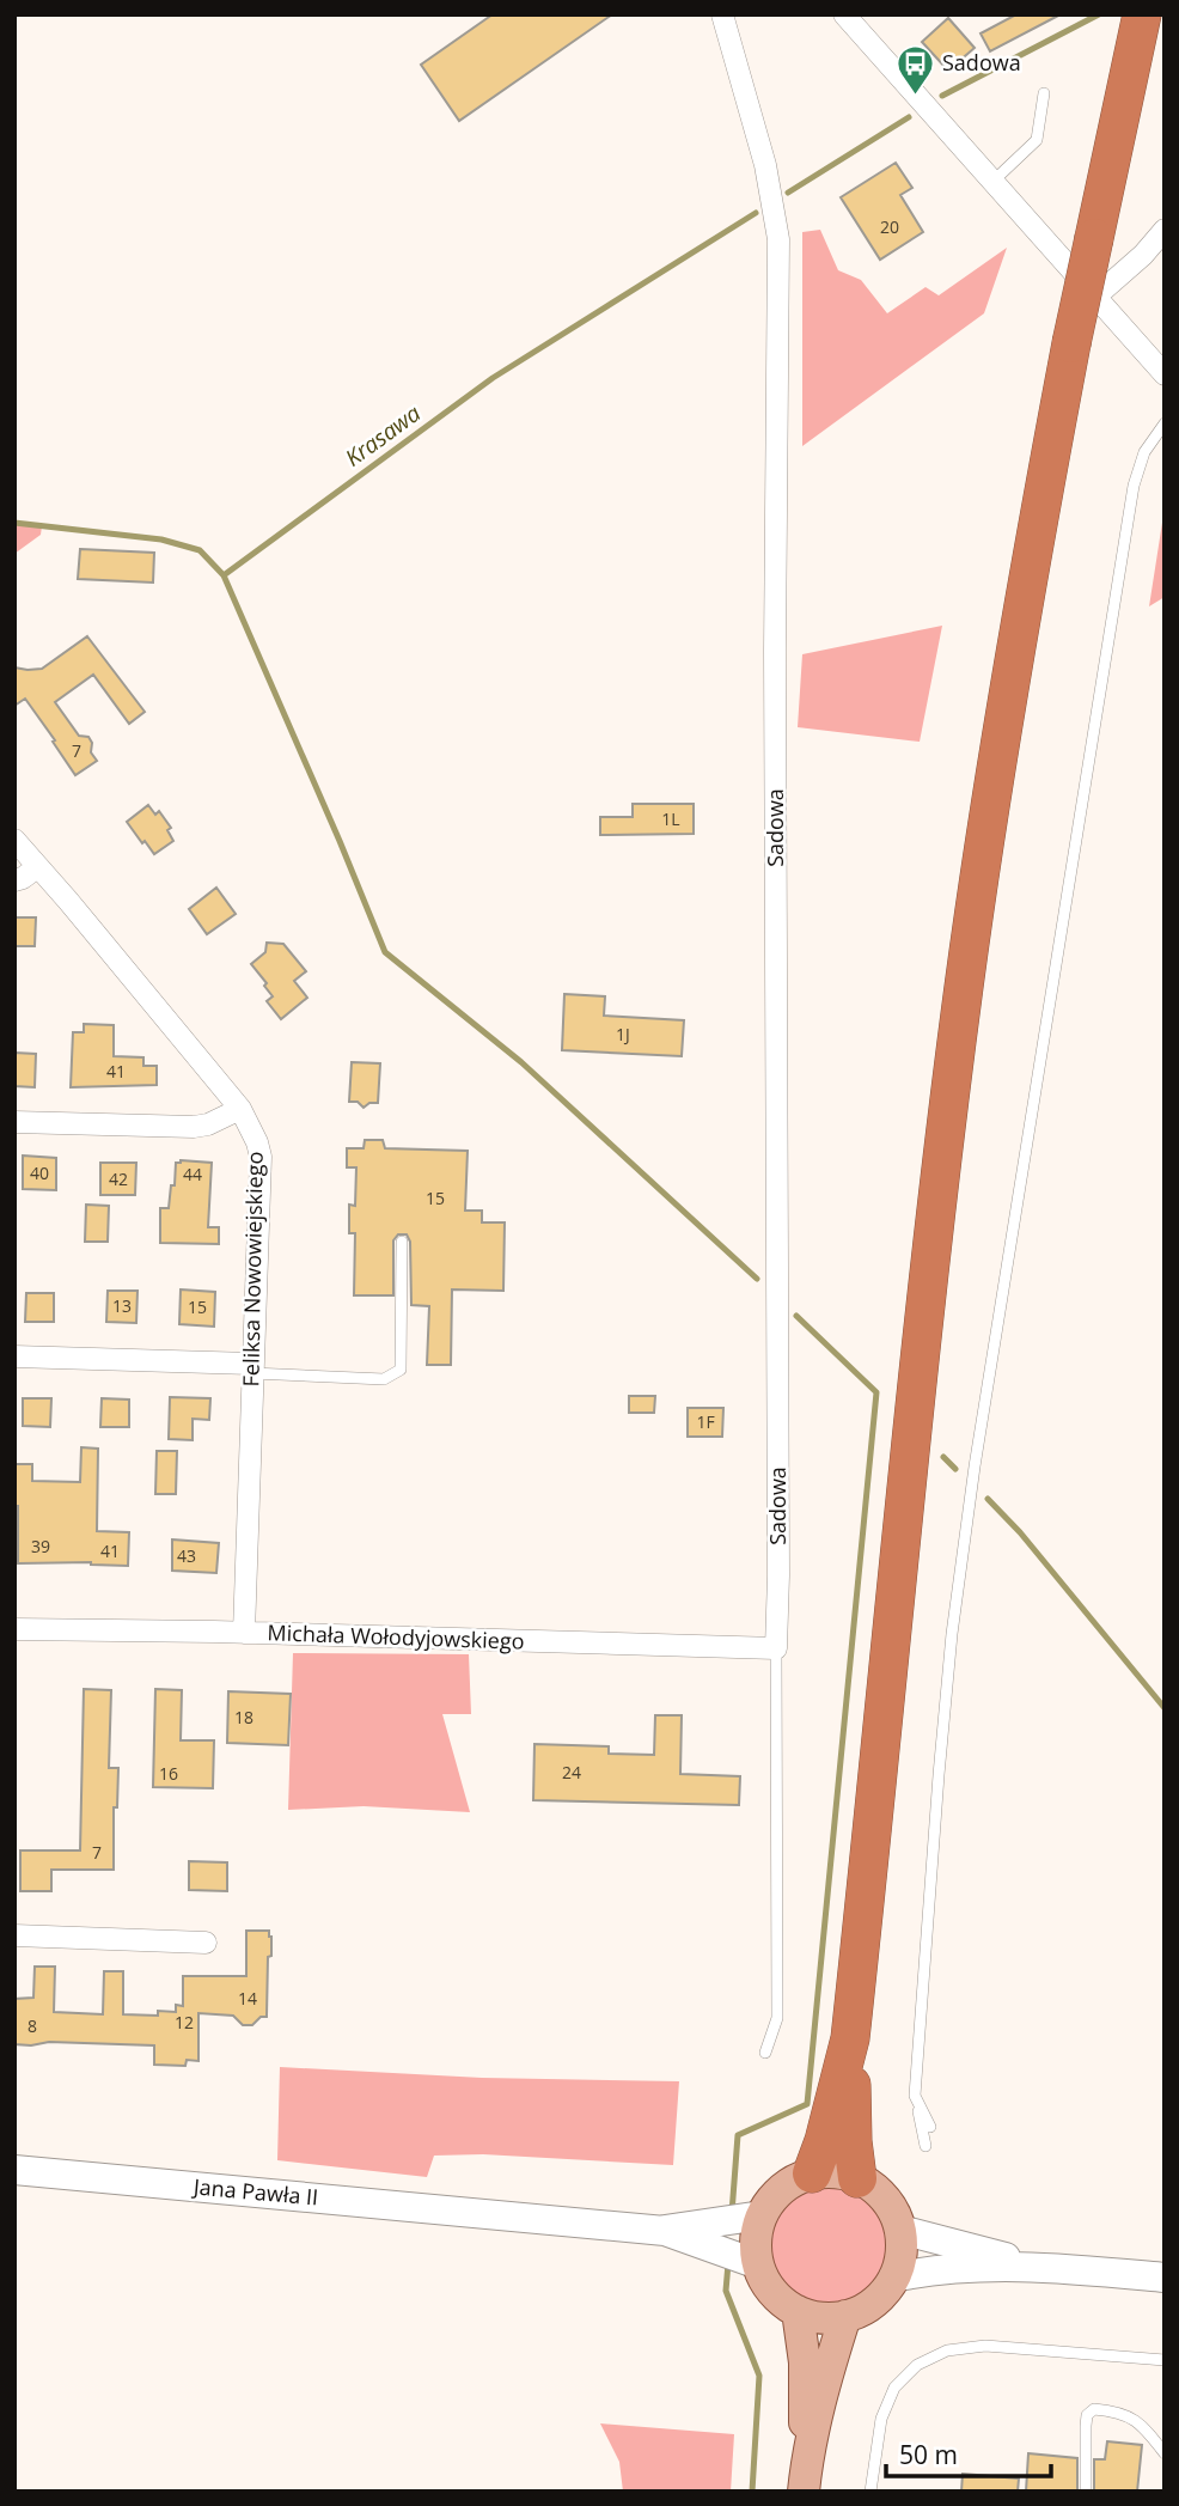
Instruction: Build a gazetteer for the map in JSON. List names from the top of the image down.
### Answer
{
  "streets": {
    "main road": ["Jana Pawła II"],
    "street": ["Sadowa", "Feliksa Nowowiejskiego", "Michała Wołodyjowskiego"]
  },
  "crossings": [
    ["Sadowa", "Michała Wołodyjowskiego"],
    ["Feliksa Nowowiejskiego", "Michała Wołodyjowskiego"]
  ],
  "water": ["Krasawa"],
  "places": {
    "bus stop": ["Sadowa"]
  },
  "house_numbers": [
    "20",
    "7",
    "1L",
    "1J",
    "41",
    "40",
    "44",
    "42",
    "15",
    "13",
    "15",
    "1F",
    "39",
    "41",
    "43",
    "18",
    "24",
    "16",
    "7",
    "14",
    "12",
    "8"
  ],
  "scale_bar": "50 m"
}
